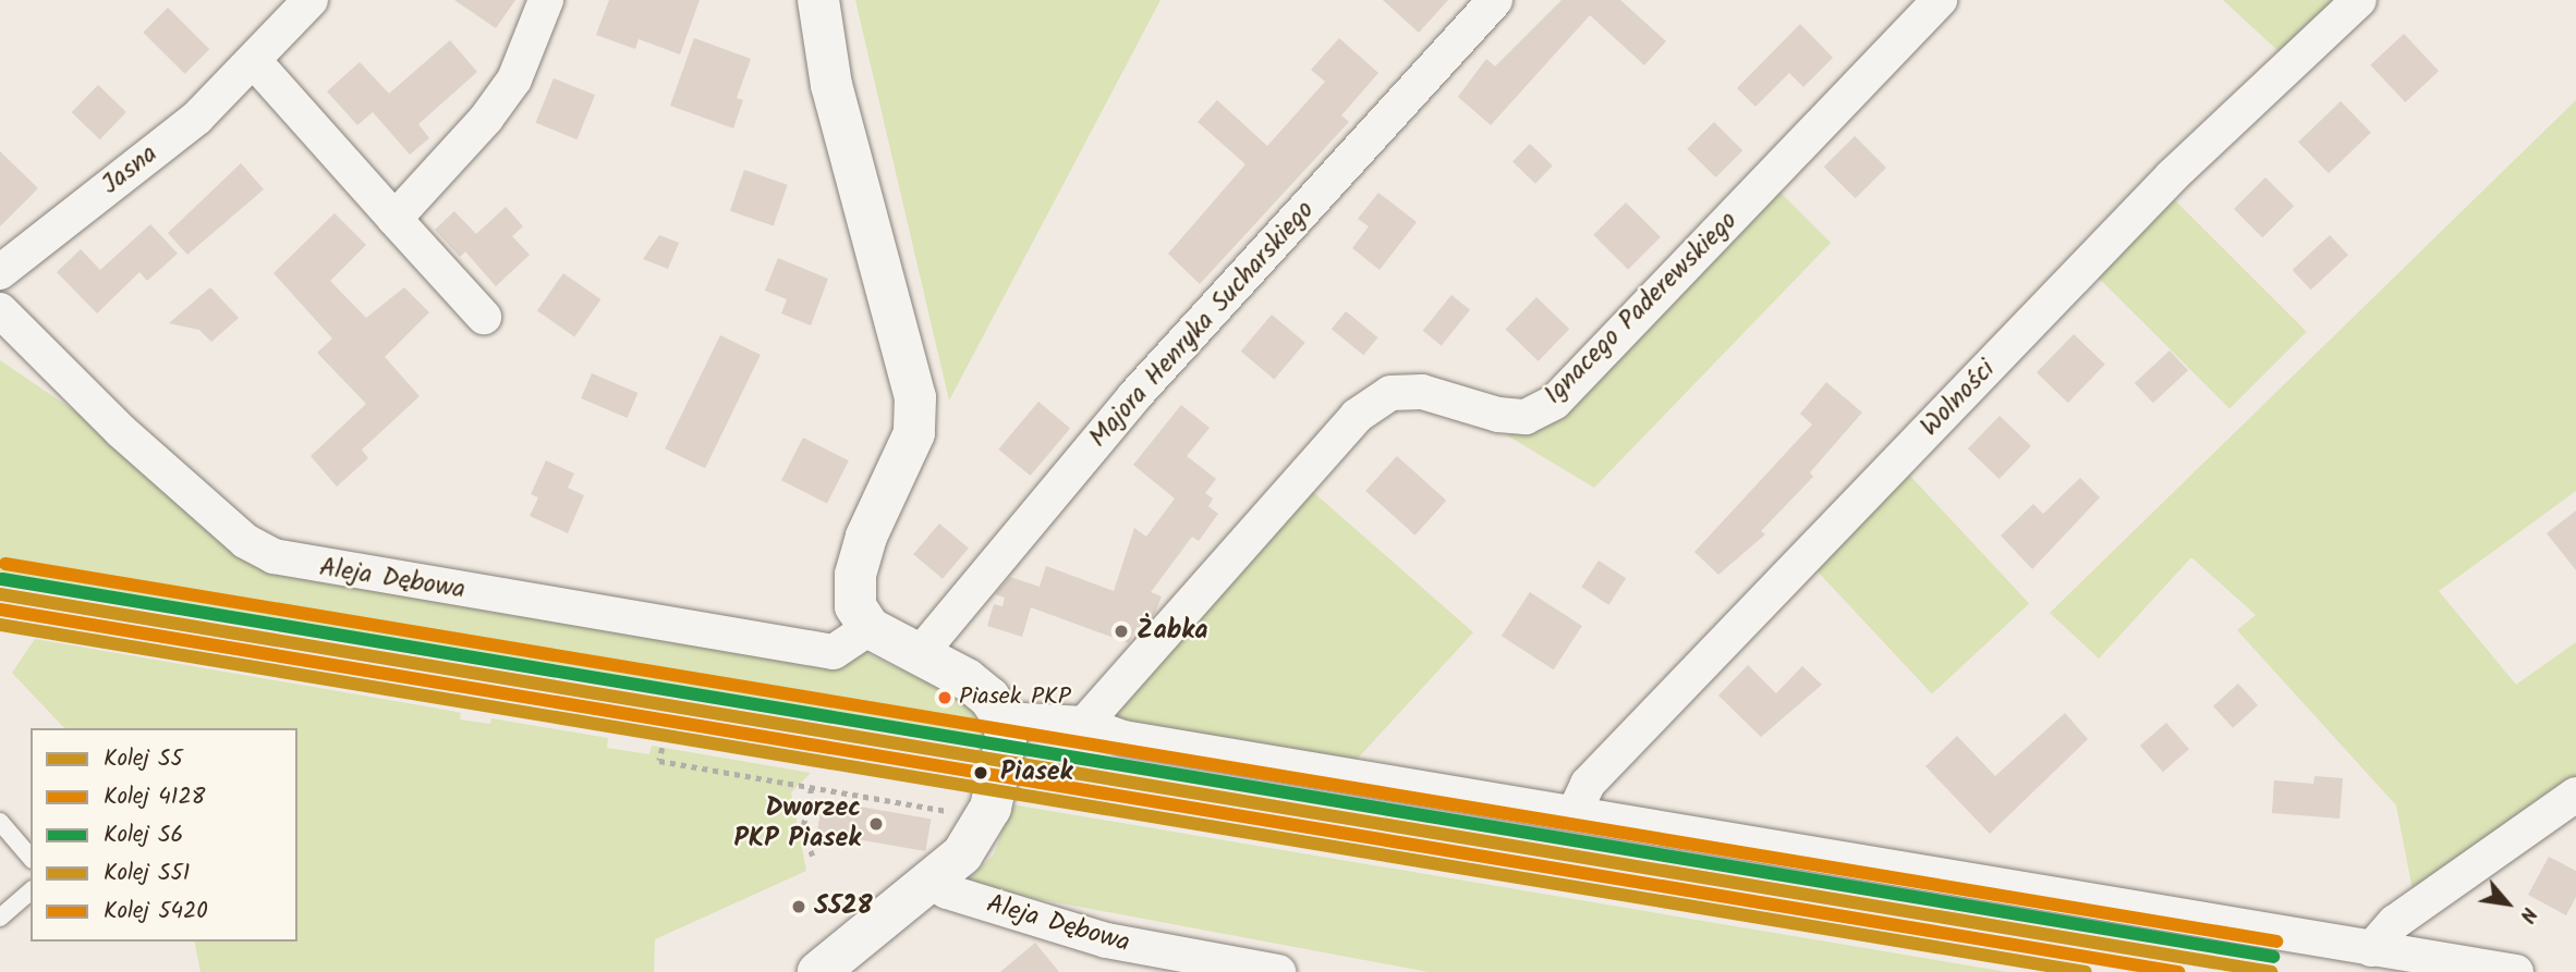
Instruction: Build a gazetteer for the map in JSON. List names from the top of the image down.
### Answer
{
  "streets": {
    "street": [
      "Jasna",
      "Ignacego Paderewskiego",
      "Majora Henryka Sucharskiego",
      "Wolności",
      "Aleja Dębowa"
    ]
  },
  "places": [
    "Żabka",
    "Piasek PKP",
    "Piasek",
    "Dworzec PKP Piasek",
    "S528"
  ],
  "lines": [
    "rail line 5420",
    "rail line S6",
    "rail line S5",
    "rail line 4128",
    "rail line S51"
  ],
  "legend": [
    "Kolej S5",
    "Kolej 4128",
    "Kolej S6",
    "Kolej S51",
    "Kolej 5420"
  ],
  "north": "bottom right"
}
